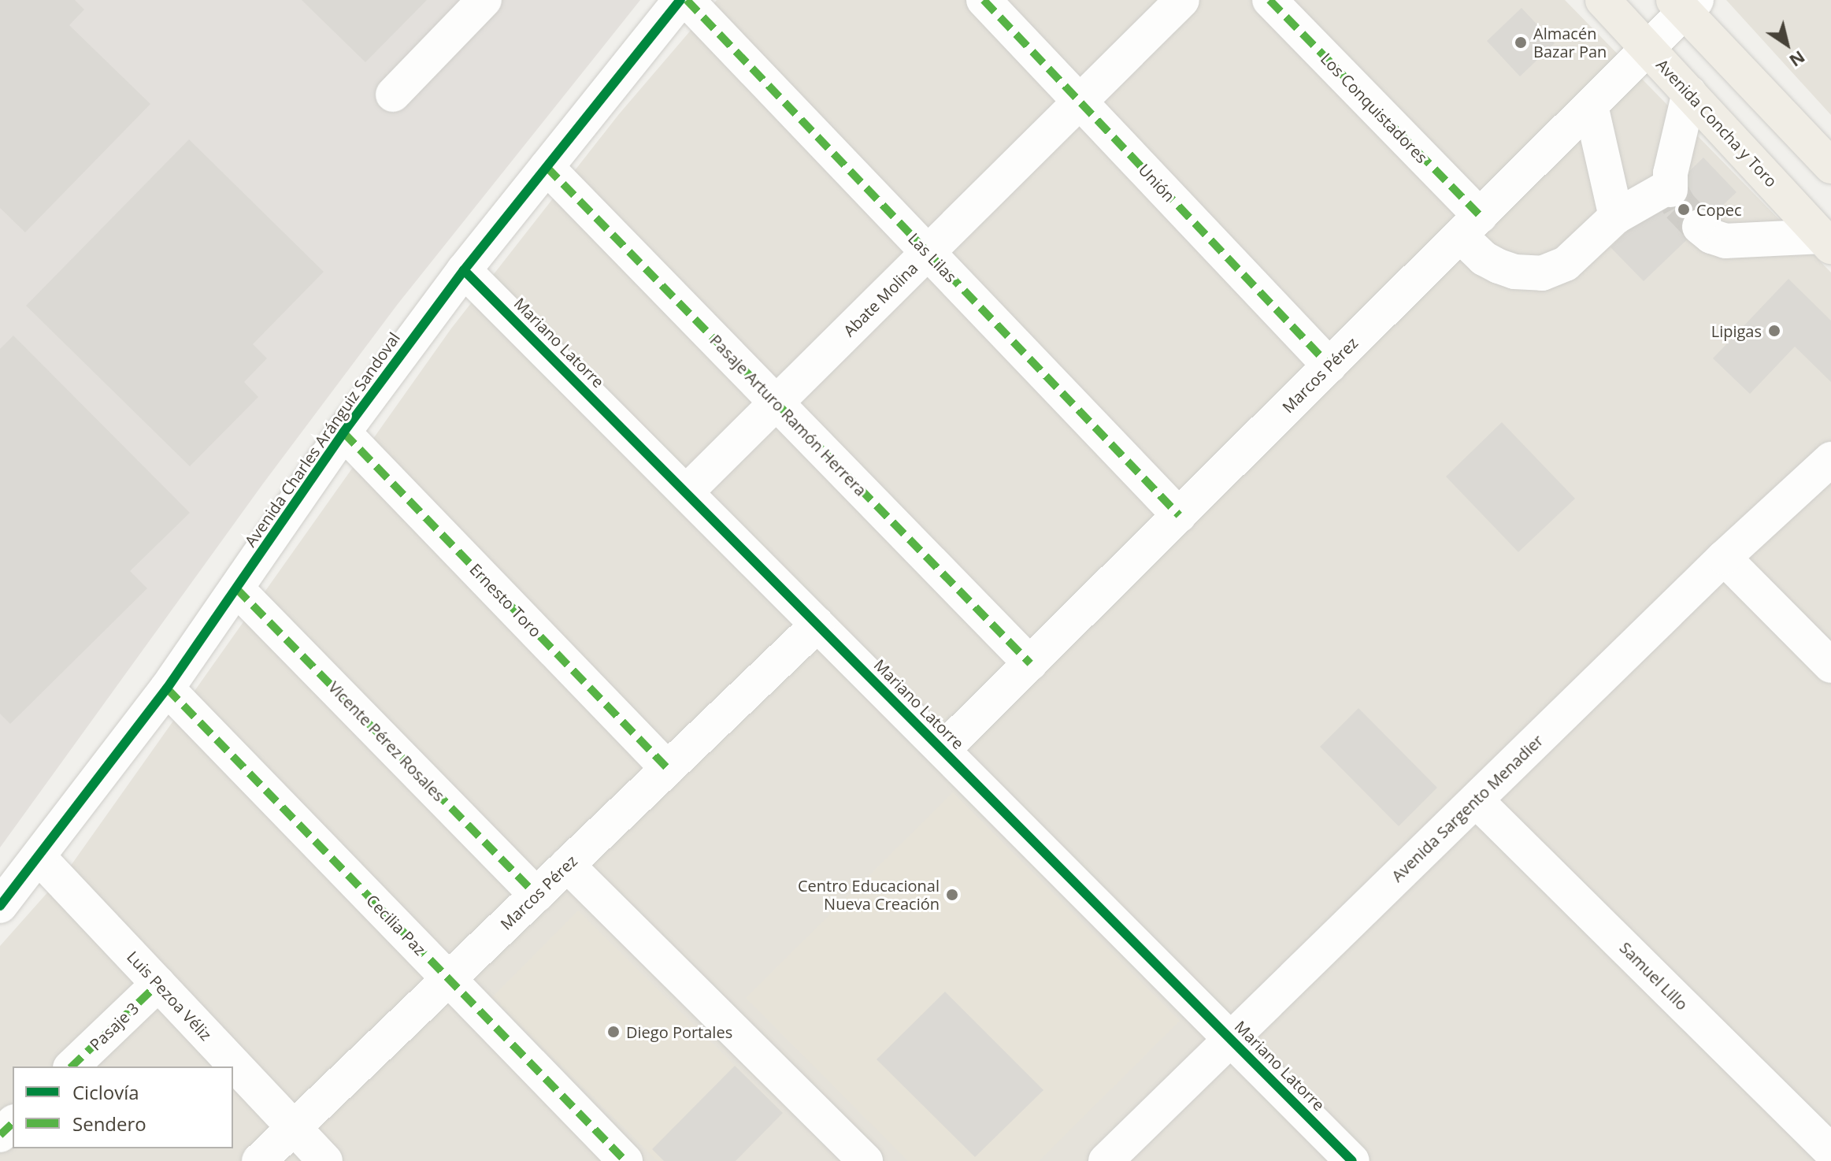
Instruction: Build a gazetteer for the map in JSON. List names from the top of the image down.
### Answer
{
  "streets": {
    "main road": ["Avenida Concha y Toro"],
    "street": [
      "Los Conquistadores",
      "Unión",
      "Las Lilas",
      "Abate Molina",
      "Mariano Latorre",
      "Marcos Pérez",
      "Pasaje Arturo Ramón Herrera",
      "Avenida Charles Aránguiz Sandoval",
      "Ernesto Toro",
      "Vicente Pérez Rosales",
      "Avenida Sargento Menadier",
      "Cecilia Paz",
      "Samuel Lillo",
      "Luis Pezoa Véliz",
      "Pasaje 3"
    ]
  },
  "crossings": [
    ["Los Conquistadores", "Avenida Concha y Toro"],
    ["Los Conquistadores", "Marcos Pérez"],
    ["Avenida Concha y Toro", "Marcos Pérez"],
    ["Unión", "Abate Molina"],
    ["Unión", "Marcos Pérez"],
    ["Las Lilas", "Abate Molina"],
    ["Las Lilas", "Marcos Pérez"],
    ["Abate Molina", "Mariano Latorre"],
    ["Abate Molina", "Pasaje Arturo Ramón Herrera"],
    ["Mariano Latorre", "Marcos Pérez"],
    ["Mariano Latorre", "Avenida Charles Aránguiz Sandoval"],
    ["Mariano Latorre", "Avenida Sargento Menadier"],
    ["Marcos Pérez", "Pasaje Arturo Ramón Herrera"],
    ["Marcos Pérez", "Ernesto Toro"],
    ["Marcos Pérez", "Vicente Pérez Rosales"],
    ["Marcos Pérez", "Cecilia Paz"],
    ["Marcos Pérez", "Luis Pezoa Véliz"],
    ["Pasaje Arturo Ramón Herrera", "Avenida Charles Aránguiz Sandoval"],
    ["Avenida Charles Aránguiz Sandoval", "Ernesto Toro"],
    ["Avenida Charles Aránguiz Sandoval", "Vicente Pérez Rosales"],
    ["Avenida Charles Aránguiz Sandoval", "Cecilia Paz"],
    ["Avenida Charles Aránguiz Sandoval", "Luis Pezoa Véliz"],
    ["Avenida Sargento Menadier", "Samuel Lillo"],
    ["Luis Pezoa Véliz", "Pasaje 3"]
  ],
  "places": [
    "Almacén Bazar Pan",
    "Copec",
    "Lipigas",
    "Centro Educacional Nueva Creación",
    "Diego Portales"
  ],
  "legend": ["Ciclovía", "Sendero"],
  "north": "bottom right"
}
